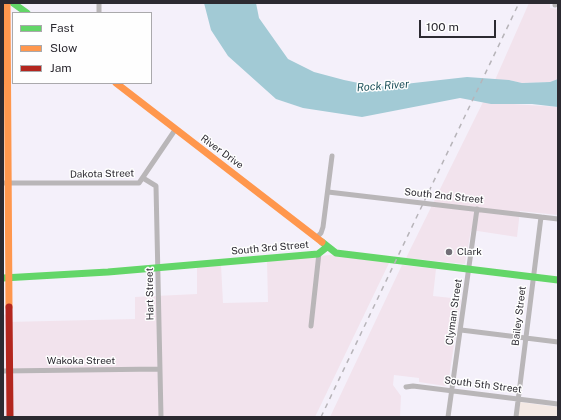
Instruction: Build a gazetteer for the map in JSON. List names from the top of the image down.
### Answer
{
  "streets": {
    "street": [
      "River Drive",
      "Dakota Street",
      "South 2nd Street",
      "South 3rd Street",
      "Hart Street",
      "Clyman Street",
      "Bailey Street",
      "Wakoka Street",
      "South 5th Street"
    ]
  },
  "crossings": [
    ["River Drive", "Dakota Street"],
    ["River Drive", "South 3rd Street"],
    ["Dakota Street", "Hart Street"],
    ["South 2nd Street", "Clyman Street"],
    ["South 2nd Street", "Bailey Street"],
    ["South 3rd Street", "Hart Street"],
    ["Hart Street", "Wakoka Street"],
    ["Clyman Street", "South 5th Street"],
    ["Bailey Street", "South 5th Street"]
  ],
  "water": ["Rock River"],
  "places": ["Clark"],
  "legend": ["Fast", "Slow", "Jam"],
  "scale_bar": "100 m"
}
